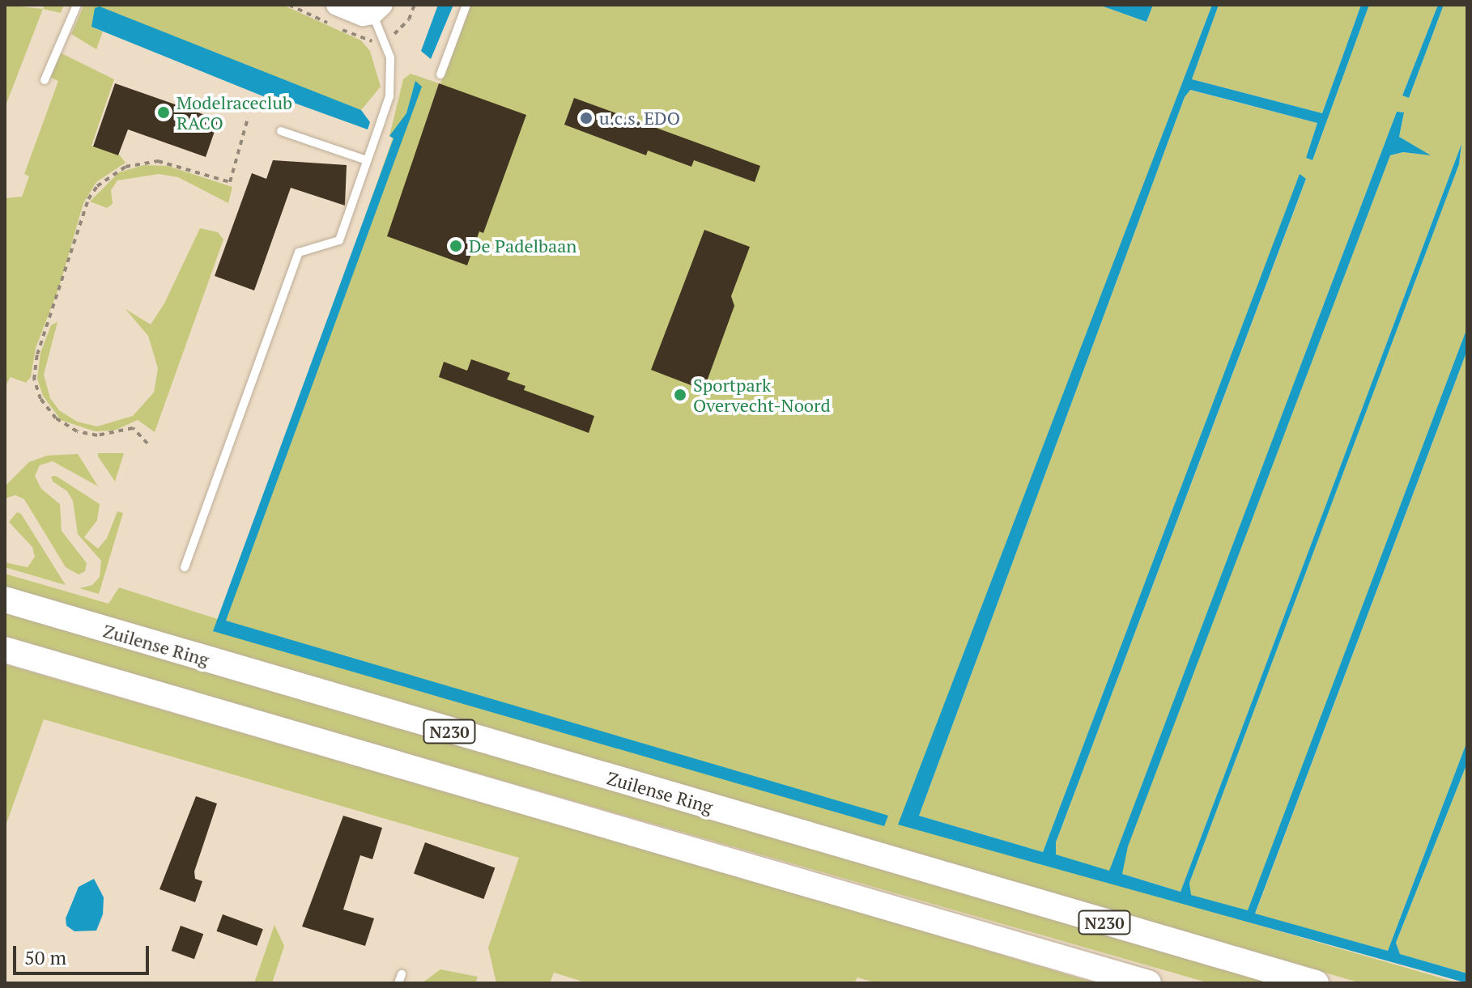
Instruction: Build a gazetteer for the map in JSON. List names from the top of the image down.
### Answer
{
  "streets": {
    "main road": ["Zuilense Ring", "N230"]
  },
  "places": [
    "Modelraceclub RACO",
    "u.c.s. EDO",
    "De Padelbaan",
    "Sportpark Overvecht-Noord"
  ],
  "scale_bar": "50 m"
}
